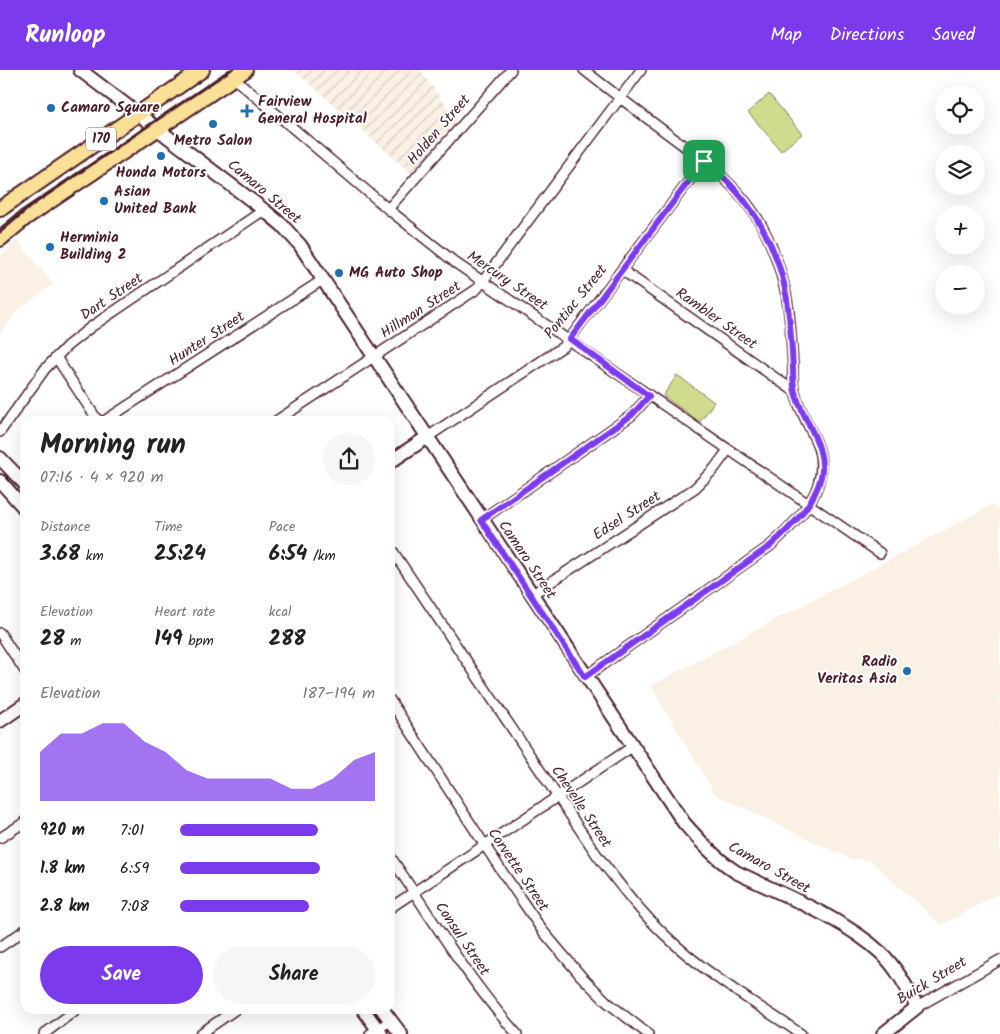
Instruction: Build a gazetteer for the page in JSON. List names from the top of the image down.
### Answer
{
  "streets": {
    "main road": ["170"],
    "street": [
      "Holden Street",
      "Camaro Street",
      "Mercury Street",
      "Dart Street",
      "Pontiac Street",
      "Hillman Street",
      "Rambler Street",
      "Hunter Street",
      "Edsel Street",
      "Chevelle Street",
      "Corvette Street",
      "Consul Street",
      "Buick Street"
    ]
  },
  "crossings": [
    ["Holden Street", "Mercury Street"],
    ["170", "Camaro Street"],
    ["170", "Mercury Street"],
    ["Camaro Street", "Dart Street"],
    ["Camaro Street", "Pontiac Street"],
    ["Camaro Street", "Hillman Street"],
    ["Camaro Street", "Hunter Street"],
    ["Camaro Street", "Edsel Street"],
    ["Camaro Street", "Buick Street"],
    ["Mercury Street", "Pontiac Street"],
    ["Mercury Street", "Hillman Street"],
    ["Mercury Street", "Edsel Street"],
    ["Pontiac Street", "Rambler Street"]
  ],
  "places": {
    "other": [
      "Camaro Square",
      "Metro Salon",
      "Honda Motors",
      "Asian United Bank",
      "Herminia Building 2",
      "MG Auto Shop",
      "Radio Veritas Asia"
    ],
    "health": ["Fairview General Hospital"]
  },
  "page": {
    "header": "Runloop",
    "nav": ["Map", "Directions", "Saved"],
    "map_buttons": ["+", "−"],
    "heading": ["Morning run", "07:16 · 4 × 920 m"],
    "stats": [
      ["Distance", "3.68 km"],
      ["Time", "25:24"],
      ["Pace", "6:54 /km"],
      ["Elevation", "28 m"],
      ["Heart rate", "149 bpm"],
      ["kcal", "288"]
    ],
    "chart": ["Elevation", "187–194 m"],
    "list": [
      {
        "name": "920 m",
        "note": "7:01"
      },
      {
        "name": "1.8 km",
        "note": "6:59"
      },
      {
        "name": "2.8 km",
        "note": "7:08"
      }
    ],
    "buttons": ["Save", "Share"]
  }
}
